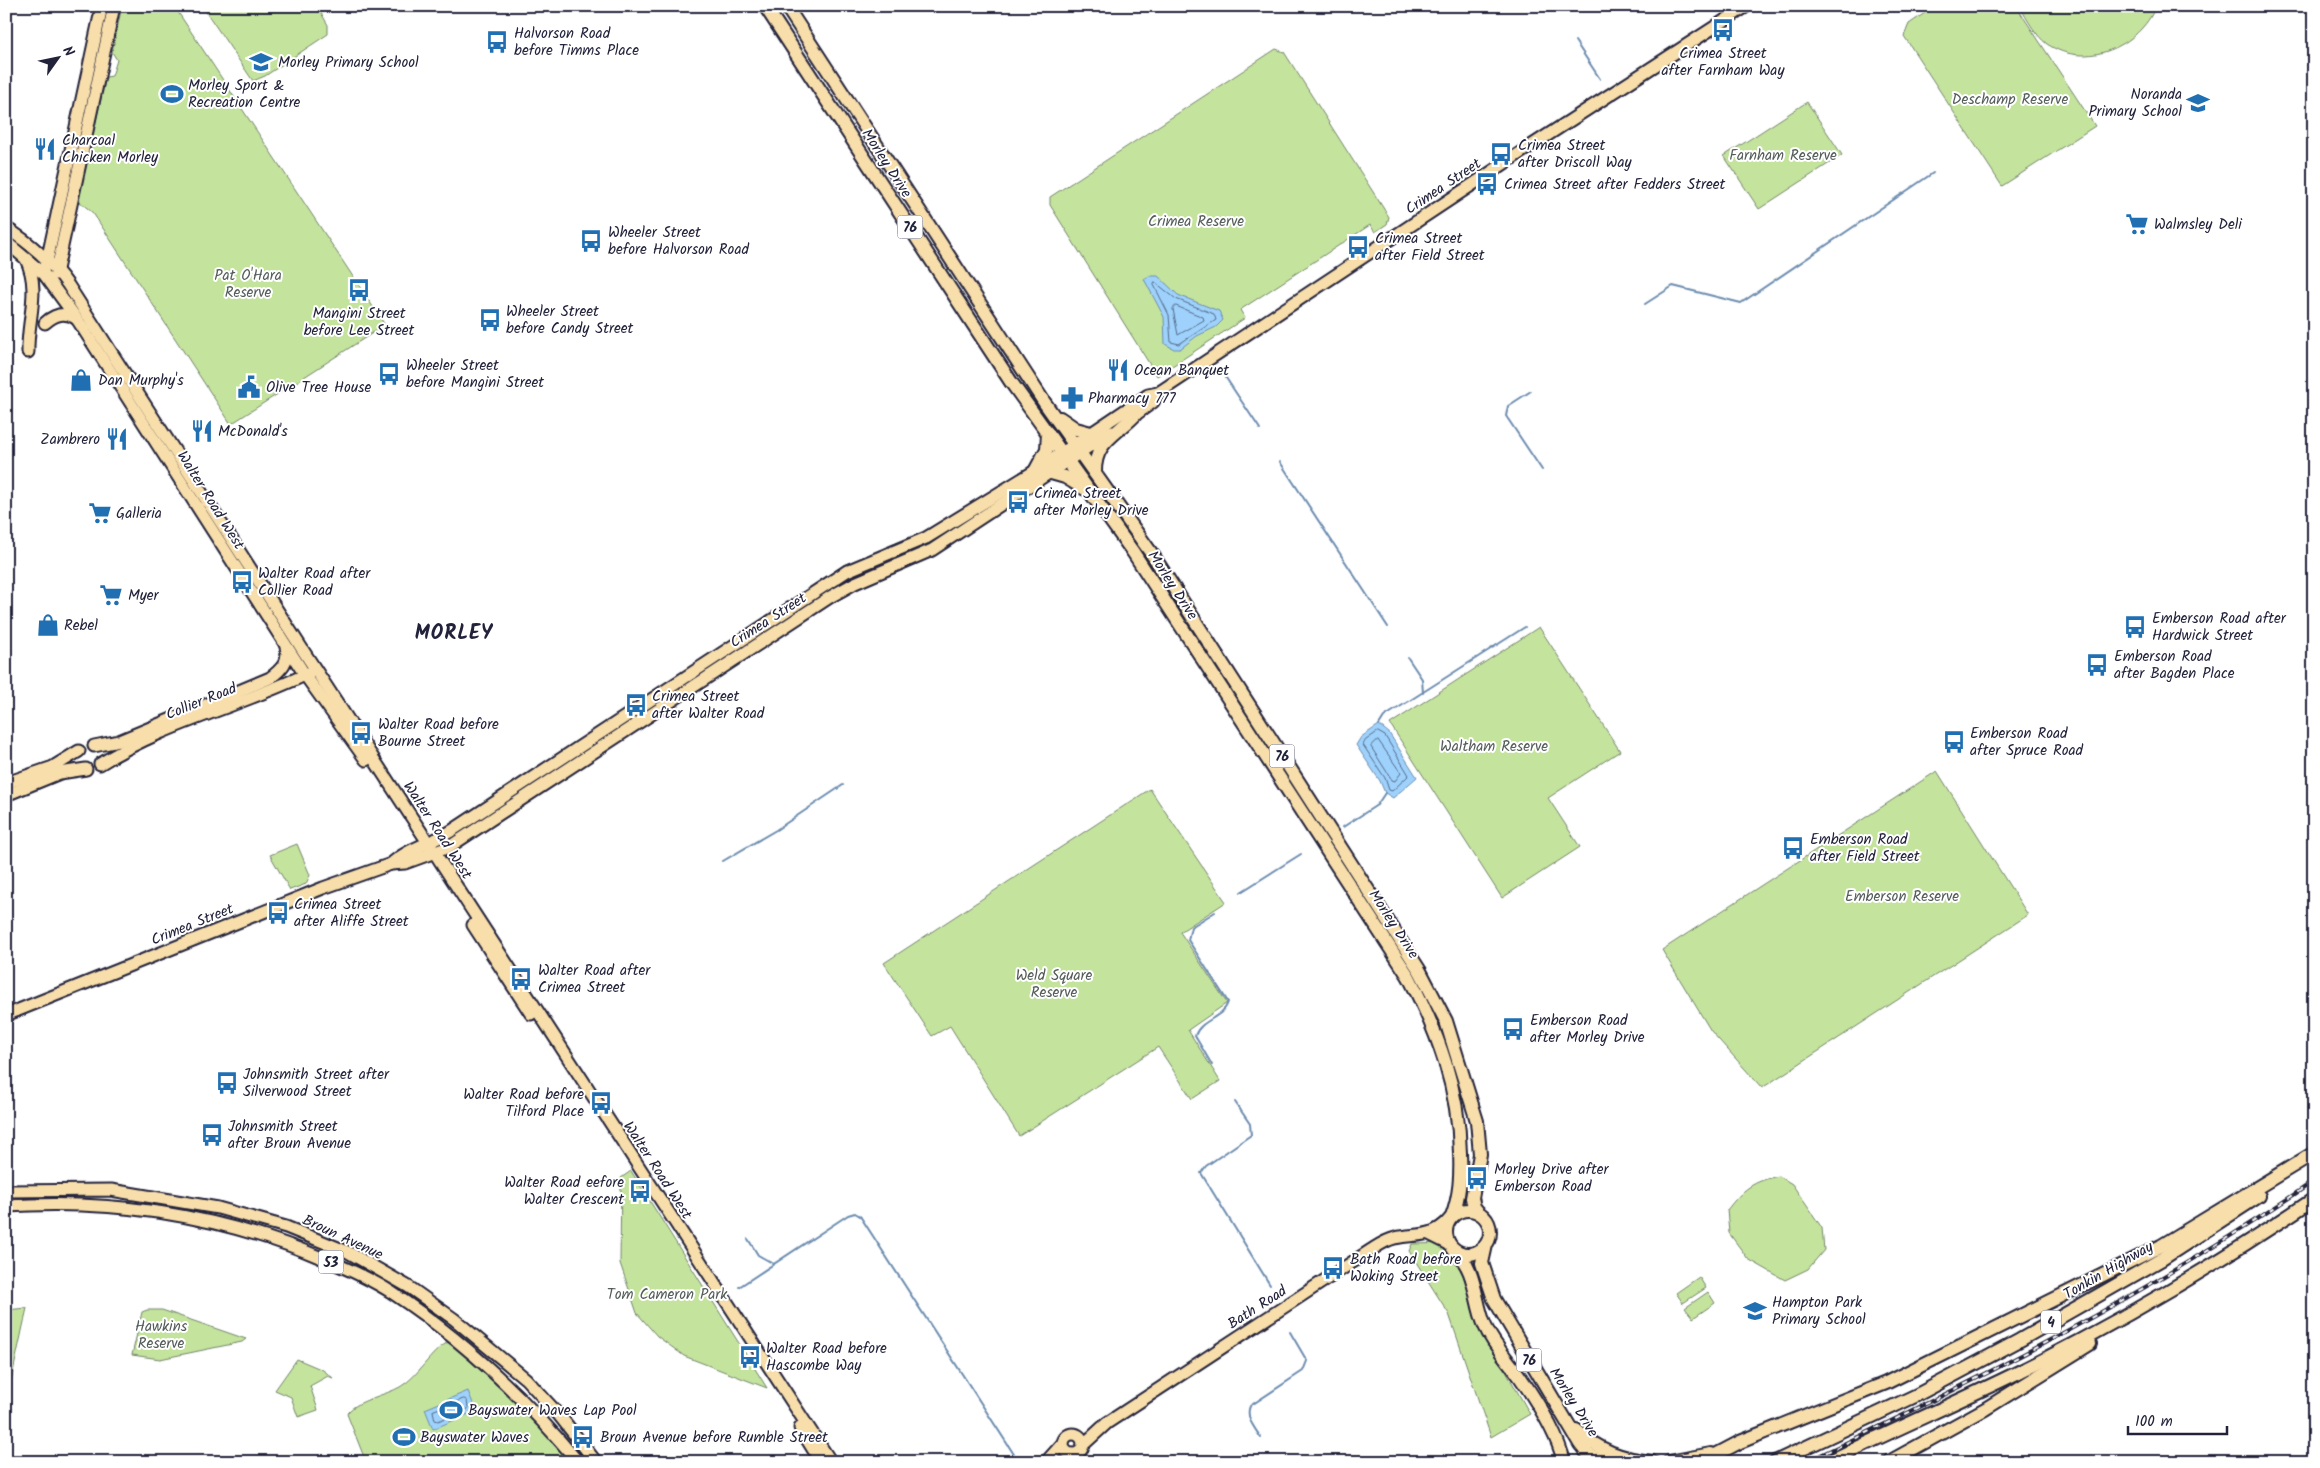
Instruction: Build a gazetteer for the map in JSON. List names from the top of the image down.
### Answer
{
  "streets": {
    "highway": [
      "Morley Drive",
      "76",
      "Tonkin Highway",
      "4"
    ],
    "main road": [
      "Crimea Street",
      "Walter Road West",
      "Collier Road",
      "Broun Avenue",
      "53",
      "Bath Road"
    ]
  },
  "crossings": [
    ["Morley Drive", "Crimea Street"],
    ["Morley Drive", "76"],
    ["Morley Drive", "Bath Road"],
    ["Crimea Street", "Walter Road West"],
    ["76", "Bath Road"],
    ["Walter Road West", "Collier Road"]
  ],
  "districts": ["MORLEY"],
  "parks": [
    "Deschamp Reserve",
    "Farnham Reserve",
    "Crimea Reserve",
    "Pat O'Hara Reserve",
    "Waltham Reserve",
    "Emberson Reserve",
    "Weld Square Reserve",
    "Tom Cameron Park",
    "Hawkins Reserve"
  ],
  "places": {
    "bus stop": [
      "Crimea Street after Farnham Way",
      "Halvorson Road before Timms Place",
      "Crimea Street after Driscoll Way",
      "Crimea Street after Fedders Street",
      "Wheeler Street before Halvorson Road",
      "Crimea Street after Field Street",
      "Mangini Street before Lee Street",
      "Wheeler Street before Candy Street",
      "Wheeler Street before Mangini Street",
      "Crimea Street after Morley Drive",
      "Walter Road after Collier Road",
      "Emberson Road after Hardwick Street",
      "Emberson Road after Bagden Place",
      "Crimea Street after Walter Road",
      "Walter Road before Bourne Street",
      "Emberson Road after Spruce Road",
      "Emberson Road after Field Street",
      "Crimea Street after Aliffe Street",
      "Walter Road after Crimea Street",
      "Emberson Road after Morley Drive",
      "Johnsmith Street after Silverwood Street",
      "Walter Road before Tilford Place",
      "Johnsmith Street after Broun Avenue",
      "Morley Drive after Emberson Road",
      "Walter Road eefore Walter Crescent",
      "Bath Road before Woking Street",
      "Walter Road before Hascombe Way",
      "Broun Avenue before Rumble Street"
    ],
    "school or university": ["Morley Primary School", "Noranda Primary School", "Hampton Park Primary School"],
    "sports": ["Morley Sport & Recreation Centre", "Bayswater Waves Lap Pool", "Bayswater Waves"],
    "restaurant": [
      "Charcoal Chicken Morley",
      "Ocean Banquet",
      "McDonald's",
      "Zambrero"
    ],
    "supermarket": ["Walmsley Deli", "Galleria", "Myer"],
    "shop": ["Dan Murphy's", "Rebel"],
    "public building": ["Olive Tree House"],
    "pharmacy": ["Pharmacy 777"]
  },
  "scale_bar": "100 m",
  "north": "top right"
}
